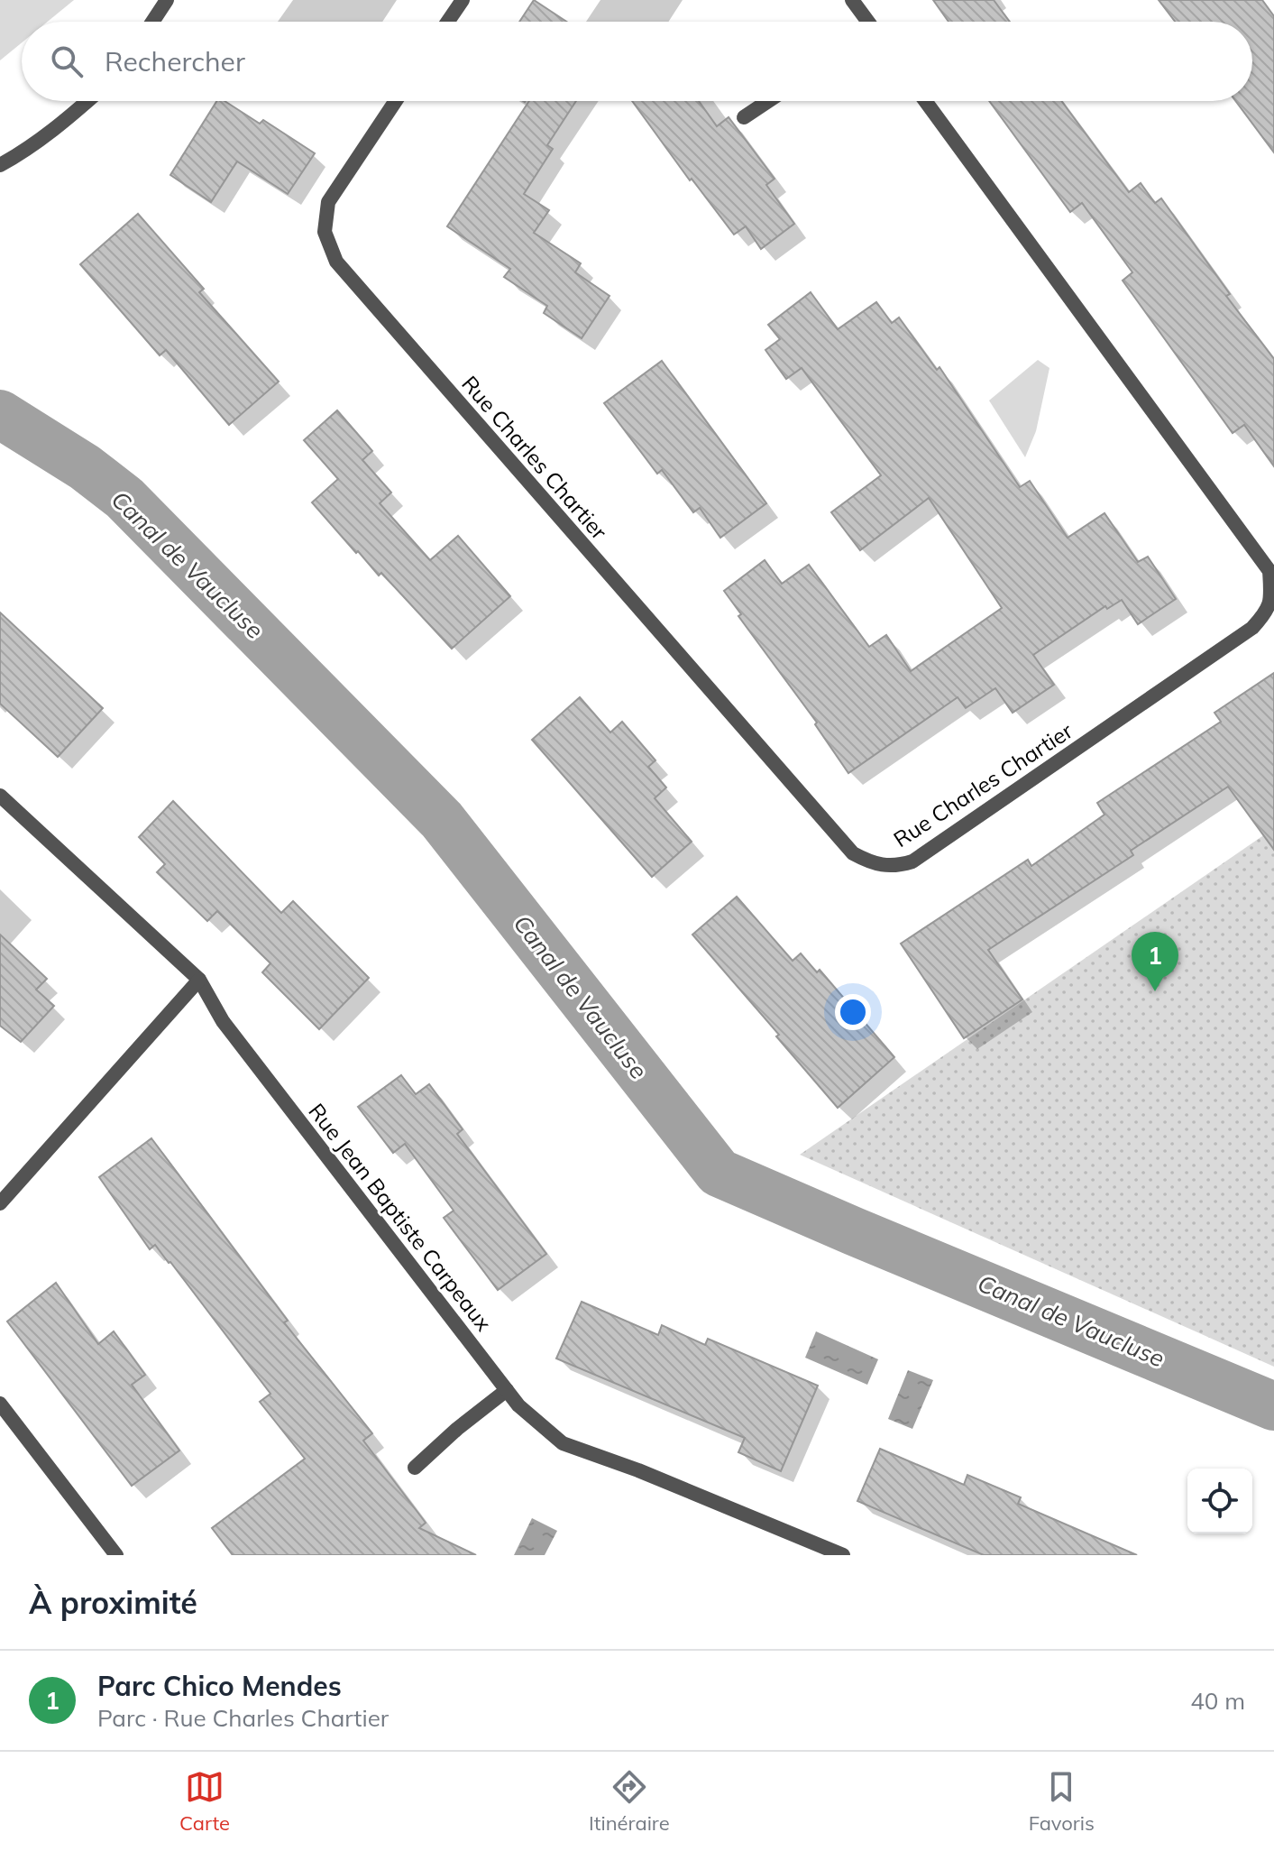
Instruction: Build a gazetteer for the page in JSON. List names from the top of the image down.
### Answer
{
  "streets": {
    "street": ["Rue Charles Chartier", "Rue Jean Baptiste Carpeaux"]
  },
  "water": ["Canal de Vaucluse"],
  "page": {
    "search": "Rechercher",
    "pins": "1",
    "heading": "À proximité",
    "list": [
      {
        "mark": "1",
        "name": "Parc Chico Mendes",
        "note": "Parc · Rue Charles Chartier",
        "value": "40 m"
      }
    ],
    "nav": ["Carte", "Itinéraire", "Favoris"]
  }
}
